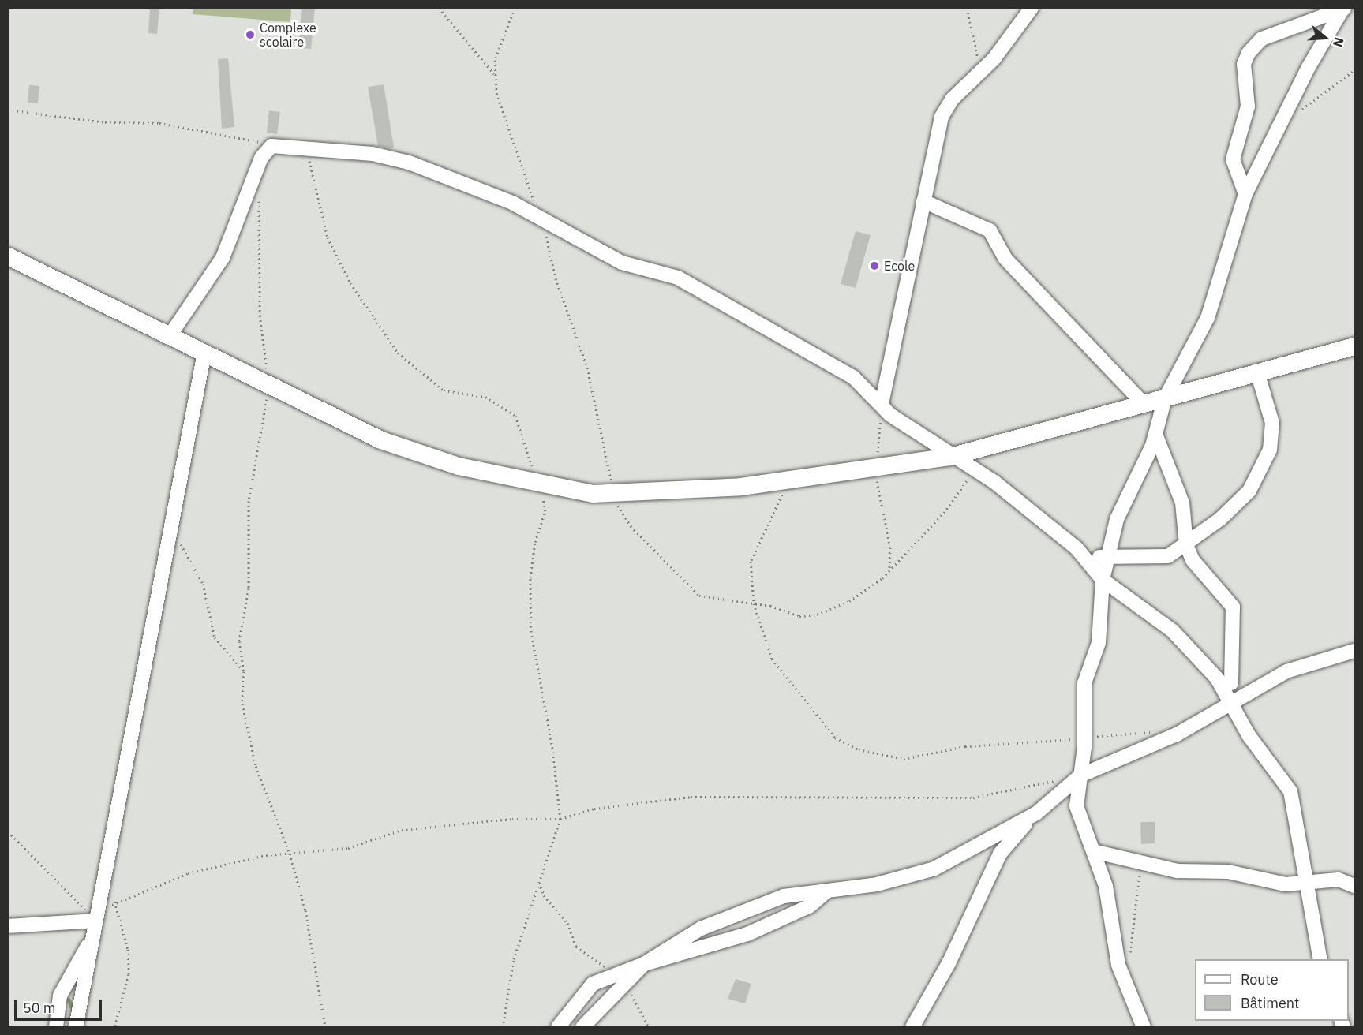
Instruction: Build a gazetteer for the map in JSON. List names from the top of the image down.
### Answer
{
  "places": ["Complexe scolaire", "Ecole"],
  "legend": ["Route", "Bâtiment"],
  "scale_bar": "50 m",
  "north": "right"
}
